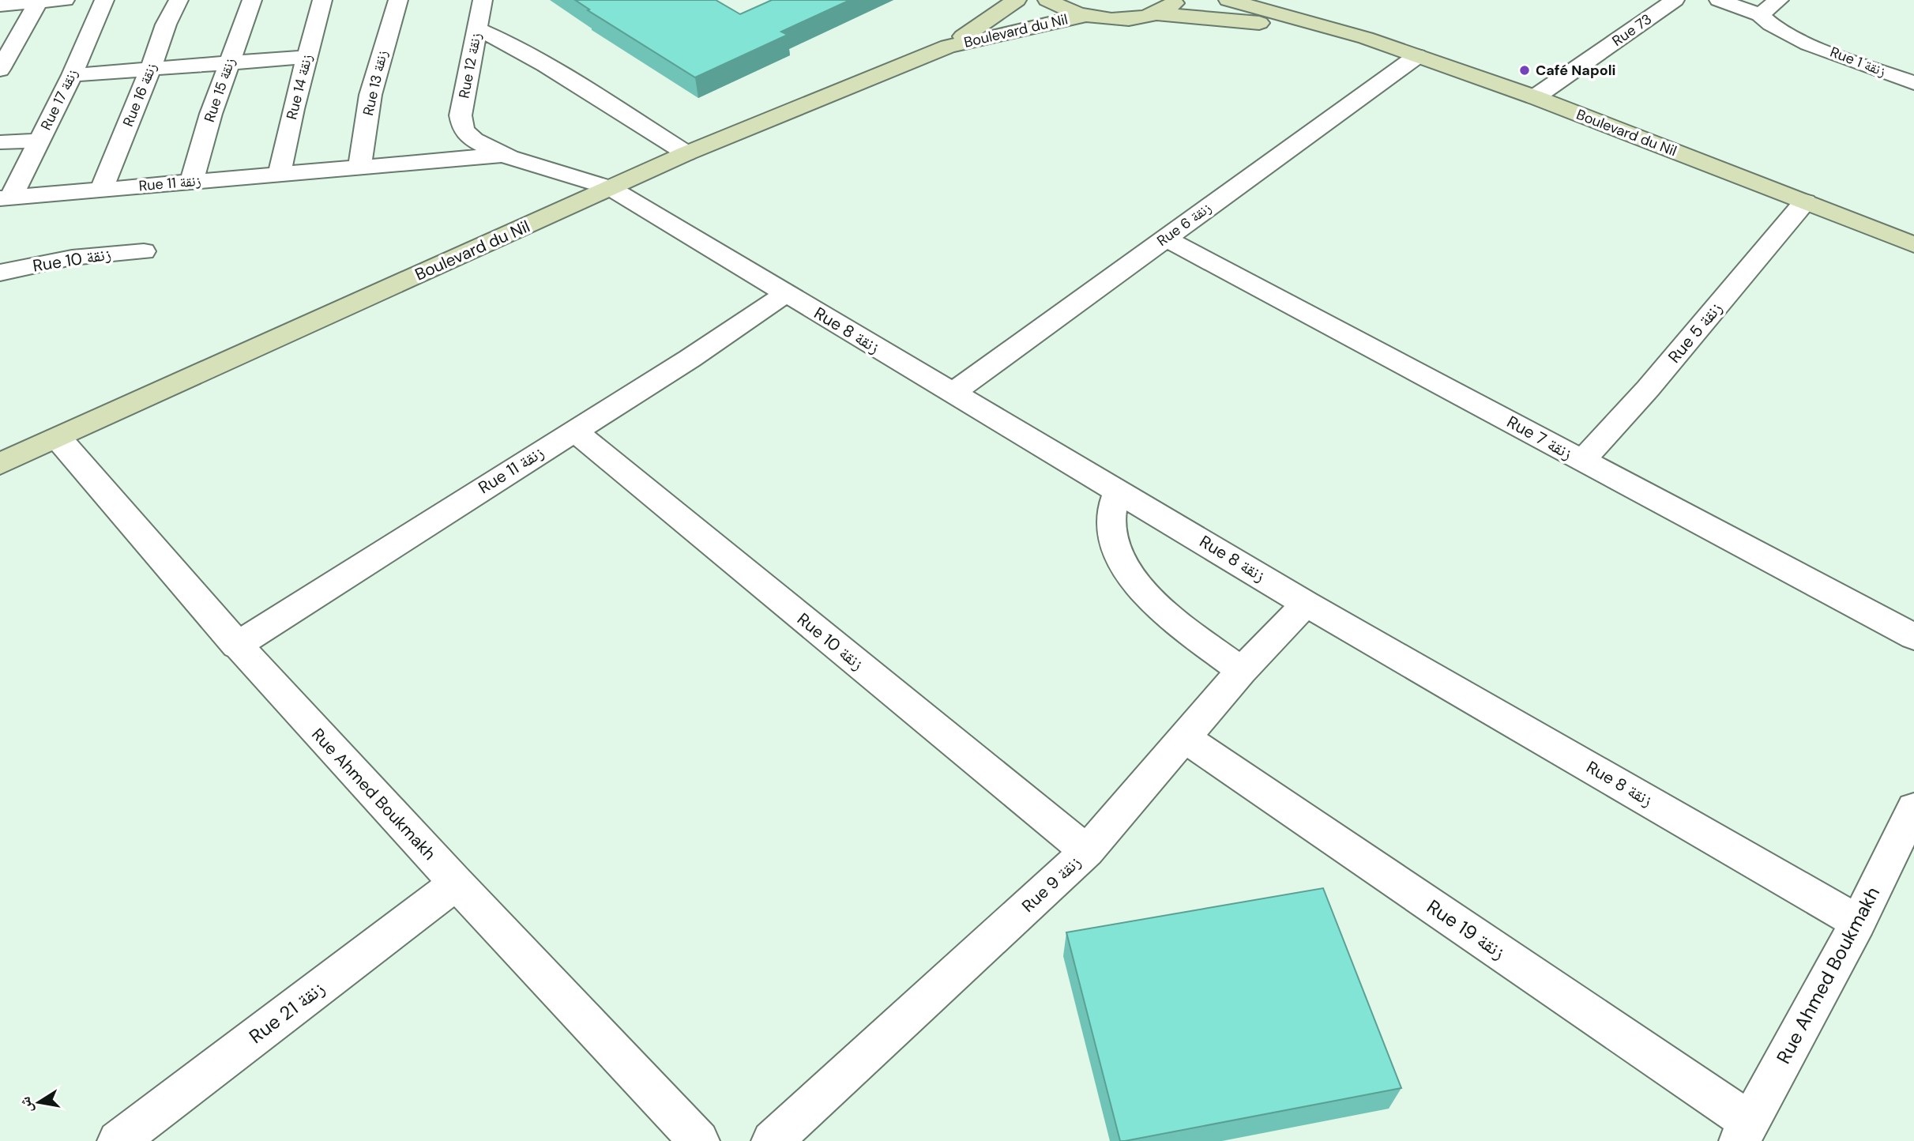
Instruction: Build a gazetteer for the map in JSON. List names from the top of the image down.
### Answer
{
  "streets": {
    "street": [
      "Rue 73",
      "Boulevard du Nil",
      "Rue 1 زنقة",
      "Rue 12 زنقة",
      "Rue 13 زنقة",
      "Rue 14 زنقة",
      "Rue 15 زنقة",
      "Rue 16 زنقة",
      "Rue 17 زنقة",
      "Rue 11 زنقة",
      "Rue 6 زنقة",
      "Rue 10 زنقة",
      "Rue 8 زنقة",
      "Rue 5 زنقة",
      "Rue 7 زنقة",
      "Rue Ahmed Boukmakh",
      "Rue 9 زنقة",
      "Rue 19 زنقة",
      "Rue 21 زنقة"
    ]
  },
  "crossings": [
    ["Rue 73", "Boulevard du Nil"],
    ["Boulevard du Nil", "Rue 6 زنقة"],
    ["Boulevard du Nil", "Rue 8 زنقة"],
    ["Boulevard du Nil", "Rue 5 زنقة"],
    ["Boulevard du Nil", "Rue Ahmed Boukmakh"],
    ["Rue 12 زنقة", "Rue 11 زنقة"],
    ["Rue 12 زنقة", "Rue 8 زنقة"],
    ["Rue 13 زنقة", "Rue 11 زنقة"],
    ["Rue 14 زنقة", "Rue 11 زنقة"],
    ["Rue 15 زنقة", "Rue 11 زنقة"],
    ["Rue 16 زنقة", "Rue 11 زنقة"],
    ["Rue 17 زنقة", "Rue 11 زنقة"],
    ["Rue 11 زنقة", "Rue 10 زنقة"],
    ["Rue 11 زنقة", "Rue 8 زنقة"],
    ["Rue 11 زنقة", "Rue Ahmed Boukmakh"],
    ["Rue 6 زنقة", "Rue 8 زنقة"],
    ["Rue 6 زنقة", "Rue 7 زنقة"],
    ["Rue 10 زنقة", "Rue 9 زنقة"],
    ["Rue 8 زنقة", "Rue Ahmed Boukmakh"],
    ["Rue 8 زنقة", "Rue 9 زنقة"],
    ["Rue 5 زنقة", "Rue 7 زنقة"],
    ["Rue Ahmed Boukmakh", "Rue 19 زنقة"],
    ["Rue Ahmed Boukmakh", "Rue 21 زنقة"],
    ["Rue 9 زنقة", "Rue 19 زنقة"]
  ],
  "places": ["Café Napoli"],
  "north": "left"
}
